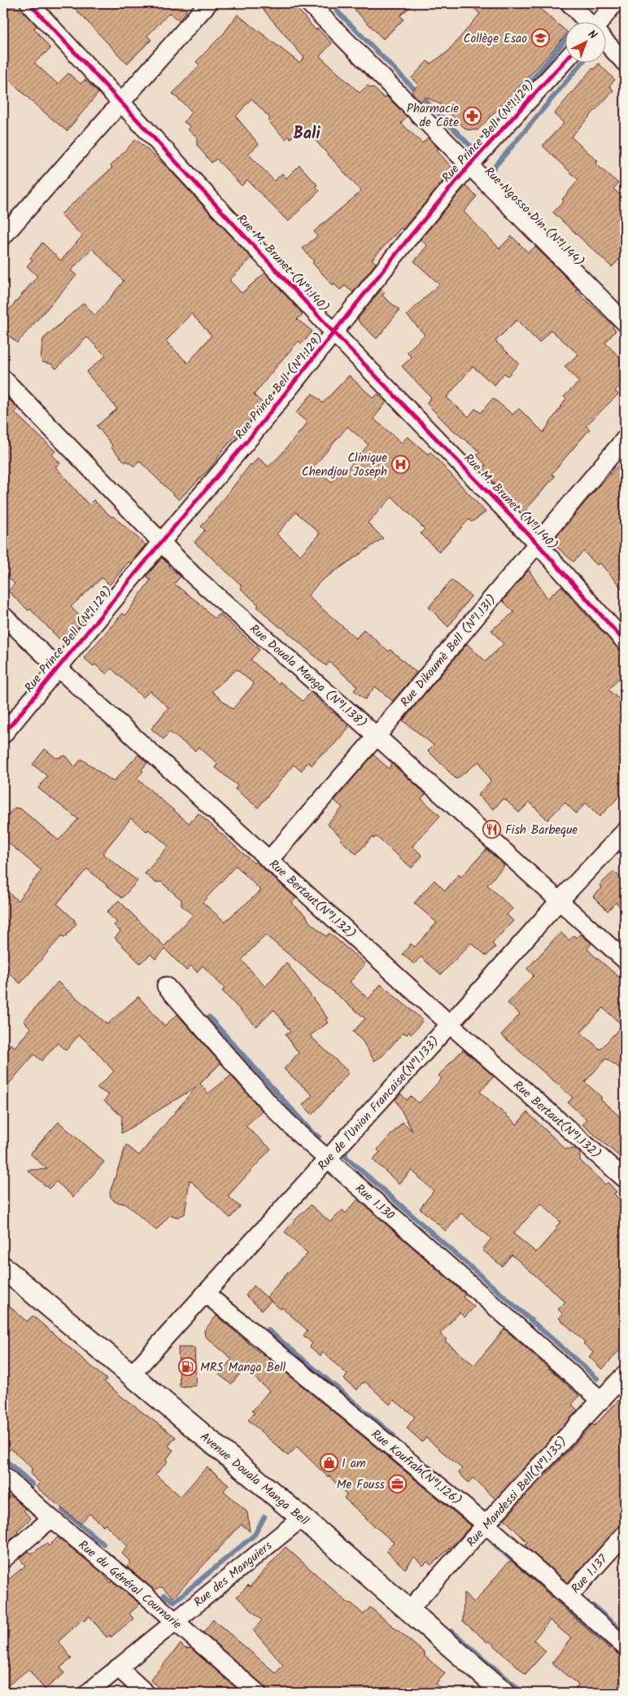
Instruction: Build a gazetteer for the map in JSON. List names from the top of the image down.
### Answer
{
  "streets": {
    "street": [
      "Rue Prince Bell (N°1.129)",
      "Rue Ngosso Din (N°1.144)",
      "Rue M. Brunet (N°1.140)",
      "Rue Dikoumè Bell (N°1.131)",
      "Rue Douala Manga (N°1.138)",
      "Rue Bertaut(N°1.132)",
      "Rue de l'Union Francaise(N°1.133)",
      "Rue 1.130",
      "Rue Koufrah(N°1.126)",
      "Avenue Douala Manga Bell",
      "Rue Mandessi Bell(N°1.135)",
      "Rue des Manguiers",
      "Rue 1.137",
      "Rue du Général Cournarie"
    ]
  },
  "crossings": [
    ["Rue Prince Bell (N°1.129)", "Rue Ngosso Din (N°1.144)"],
    ["Rue Prince Bell (N°1.129)", "Rue M. Brunet (N°1.140)"],
    ["Rue Prince Bell (N°1.129)", "Rue Douala Manga (N°1.138)"],
    ["Rue Prince Bell (N°1.129)", "Rue Bertaut(N°1.132)"],
    ["Rue M. Brunet (N°1.140)", "Rue Dikoumè Bell (N°1.131)"],
    ["Rue Dikoumè Bell (N°1.131)", "Rue Douala Manga (N°1.138)"],
    ["Rue Dikoumè Bell (N°1.131)", "Rue Bertaut(N°1.132)"],
    ["Rue Douala Manga (N°1.138)", "Rue de l'Union Francaise(N°1.133)"],
    ["Rue Bertaut(N°1.132)", "Rue de l'Union Francaise(N°1.133)"],
    ["Rue de l'Union Francaise(N°1.133)", "Rue 1.130"],
    ["Rue de l'Union Francaise(N°1.133)", "Rue Koufrah(N°1.126)"],
    ["Rue de l'Union Francaise(N°1.133)", "Avenue Douala Manga Bell"],
    ["Rue 1.130", "Rue Mandessi Bell(N°1.135)"],
    ["Rue Koufrah(N°1.126)", "Rue Mandessi Bell(N°1.135)"],
    ["Rue Koufrah(N°1.126)", "Rue 1.137"],
    ["Avenue Douala Manga Bell", "Rue Mandessi Bell(N°1.135)"],
    ["Avenue Douala Manga Bell", "Rue des Manguiers"],
    ["Rue des Manguiers", "Rue du Général Cournarie"]
  ],
  "districts": ["Bali"],
  "places": {
    "school or university": ["Collège Esao"],
    "pharmacy": ["Pharmacie de Côte"],
    "hospital": ["Clinique Chendjou Joseph"],
    "restaurant": ["Fish Barbeque"],
    "fuel station": ["MRS Manga Bell"],
    "shop": ["I am"],
    "office": ["Me Fouss"]
  },
  "north": "top right"
}
